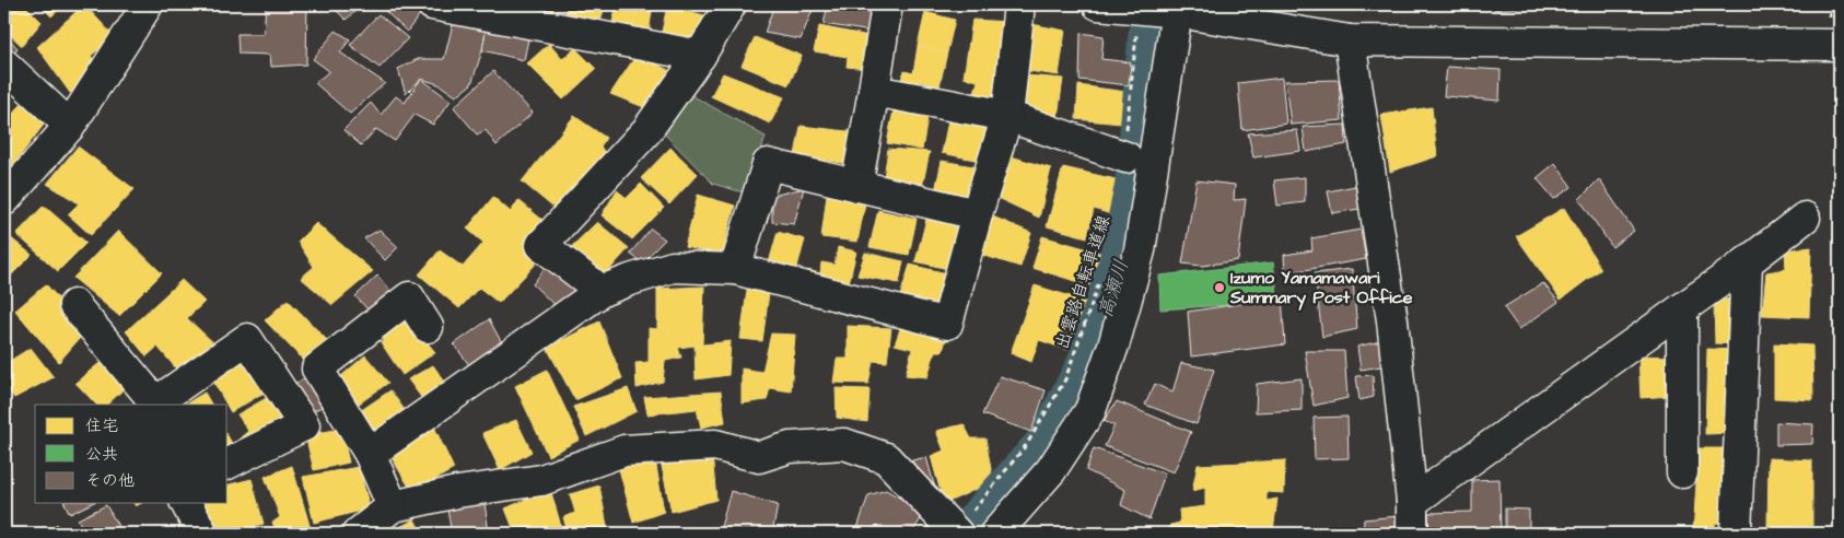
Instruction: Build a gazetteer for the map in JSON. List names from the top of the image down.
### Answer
{
  "streets": {
    "path": ["出雲路自転車道線"]
  },
  "water": ["高瀬川"],
  "places": ["Izumo Yamamawari Summary Post Office"],
  "legend": ["住宅", "公共", "その他"]
}
